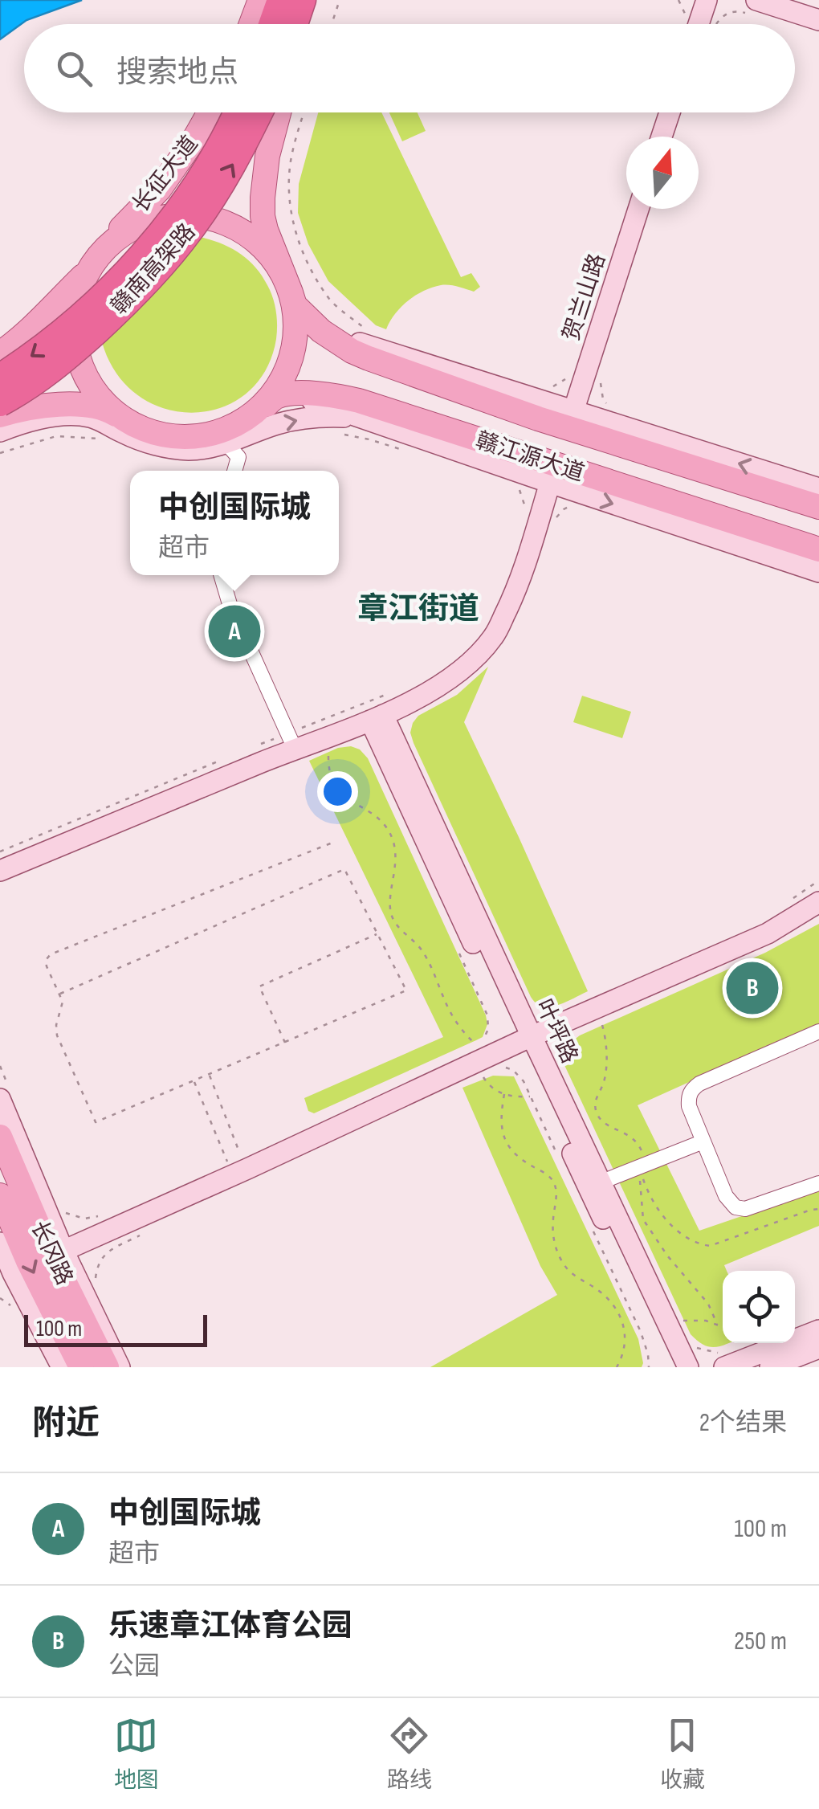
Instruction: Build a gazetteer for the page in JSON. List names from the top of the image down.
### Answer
{
  "streets": {
    "highway": ["赣南高架路"],
    "main road": ["长征大道", "赣江源大道", "长冈路"],
    "street": ["贺兰山路", "叶坪路"]
  },
  "crossings": [
    ["长征大道", "赣江源大道"]
  ],
  "districts": ["章江街道"],
  "scale_bar": "100 m",
  "north": "top",
  "page": {
    "search": "搜索地点",
    "popup": ["中创国际城", "超市"],
    "pins": ["A", "B"],
    "scale": "100 m",
    "heading": ["附近", "2个结果"],
    "list": [
      {
        "mark": "A",
        "name": "中创国际城",
        "note": "超市",
        "value": "100 m"
      },
      {
        "mark": "B",
        "name": "乐速章江体育公园",
        "note": "公园",
        "value": "250 m"
      }
    ],
    "nav": ["地图", "路线", "收藏"]
  }
}
